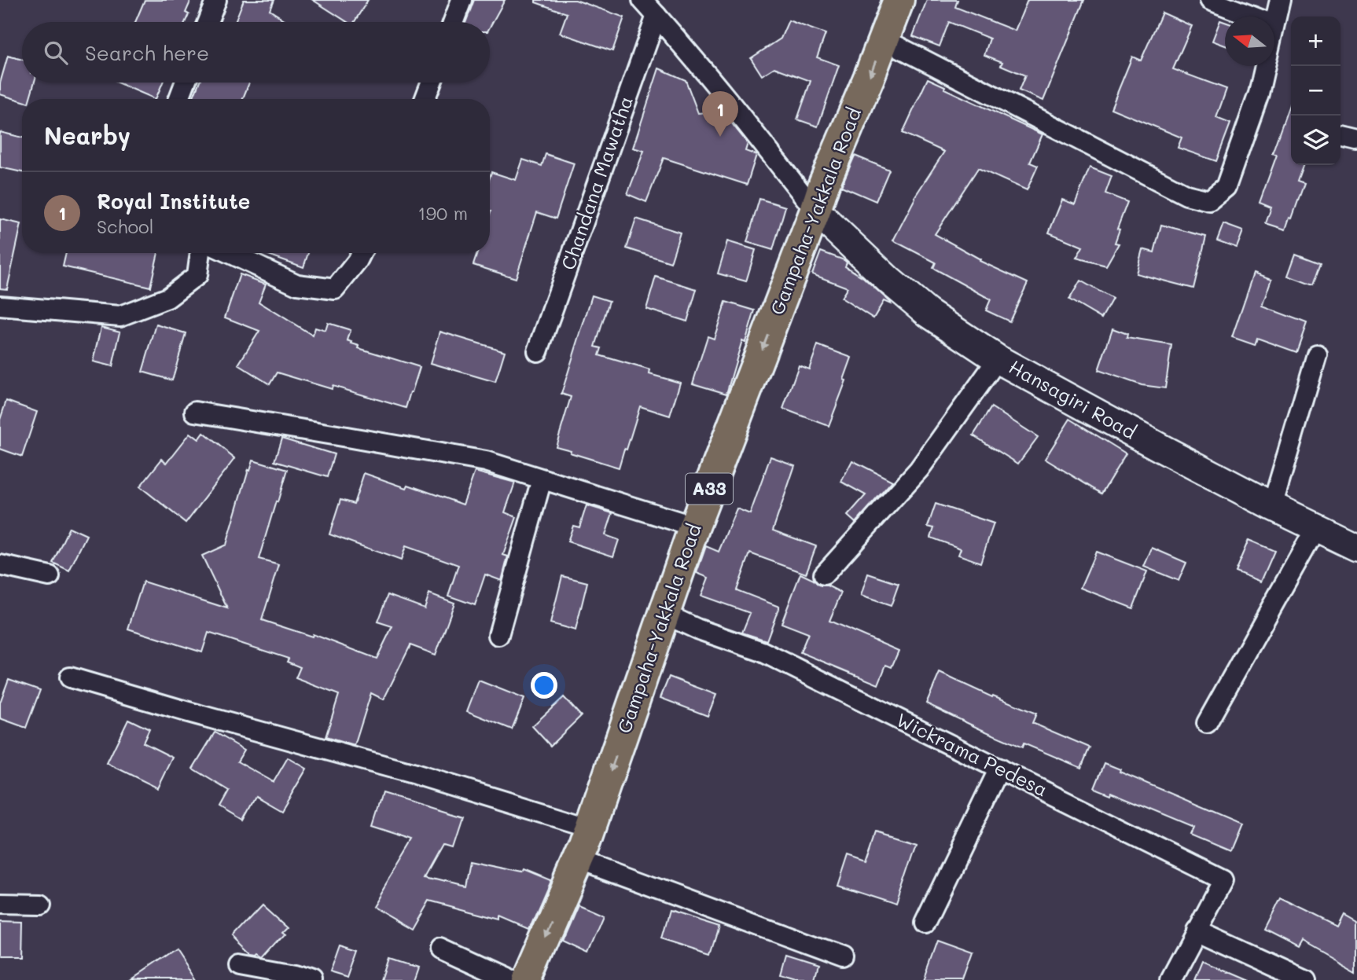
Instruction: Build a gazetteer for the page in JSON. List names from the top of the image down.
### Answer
{
  "streets": {
    "highway": ["Gampaha-Yakkala Road", "A33"],
    "street": ["Chandana Mawatha", "Hansagiri Road", "Wickrama Pedesa"]
  },
  "crossings": [
    ["Gampaha-Yakkala Road", "Hansagiri Road"],
    ["Gampaha-Yakkala Road", "Wickrama Pedesa"]
  ],
  "one_way": ["Gampaha-Yakkala Road"],
  "north": "left",
  "page": {
    "map_buttons": ["+", "−"],
    "search": "Search here",
    "pins": "1",
    "heading": "Nearby",
    "list": [
      {
        "mark": "1",
        "name": "Royal Institute",
        "note": "School",
        "value": "190 m"
      }
    ]
  }
}
